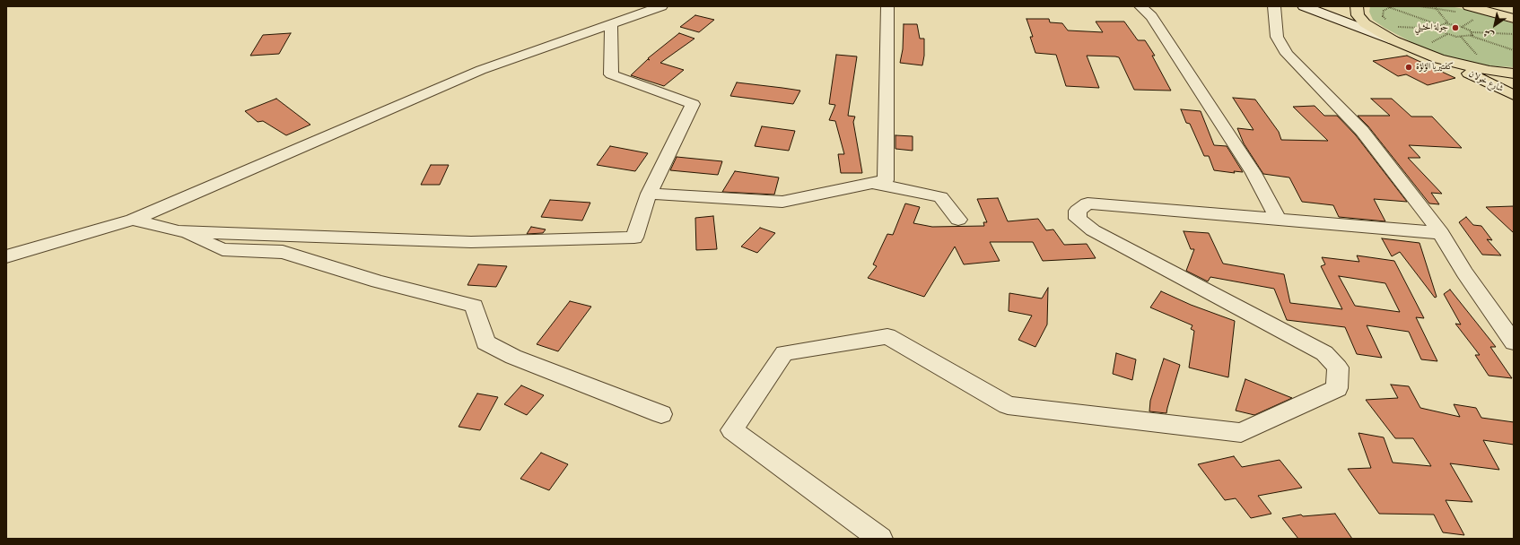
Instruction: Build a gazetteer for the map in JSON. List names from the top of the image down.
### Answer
{
  "streets": {
    "main road": ["شارع خولان"]
  },
  "places": ["جولة الحثيلي", "كفتيريا الؤلؤة"],
  "north": "bottom left"
}
